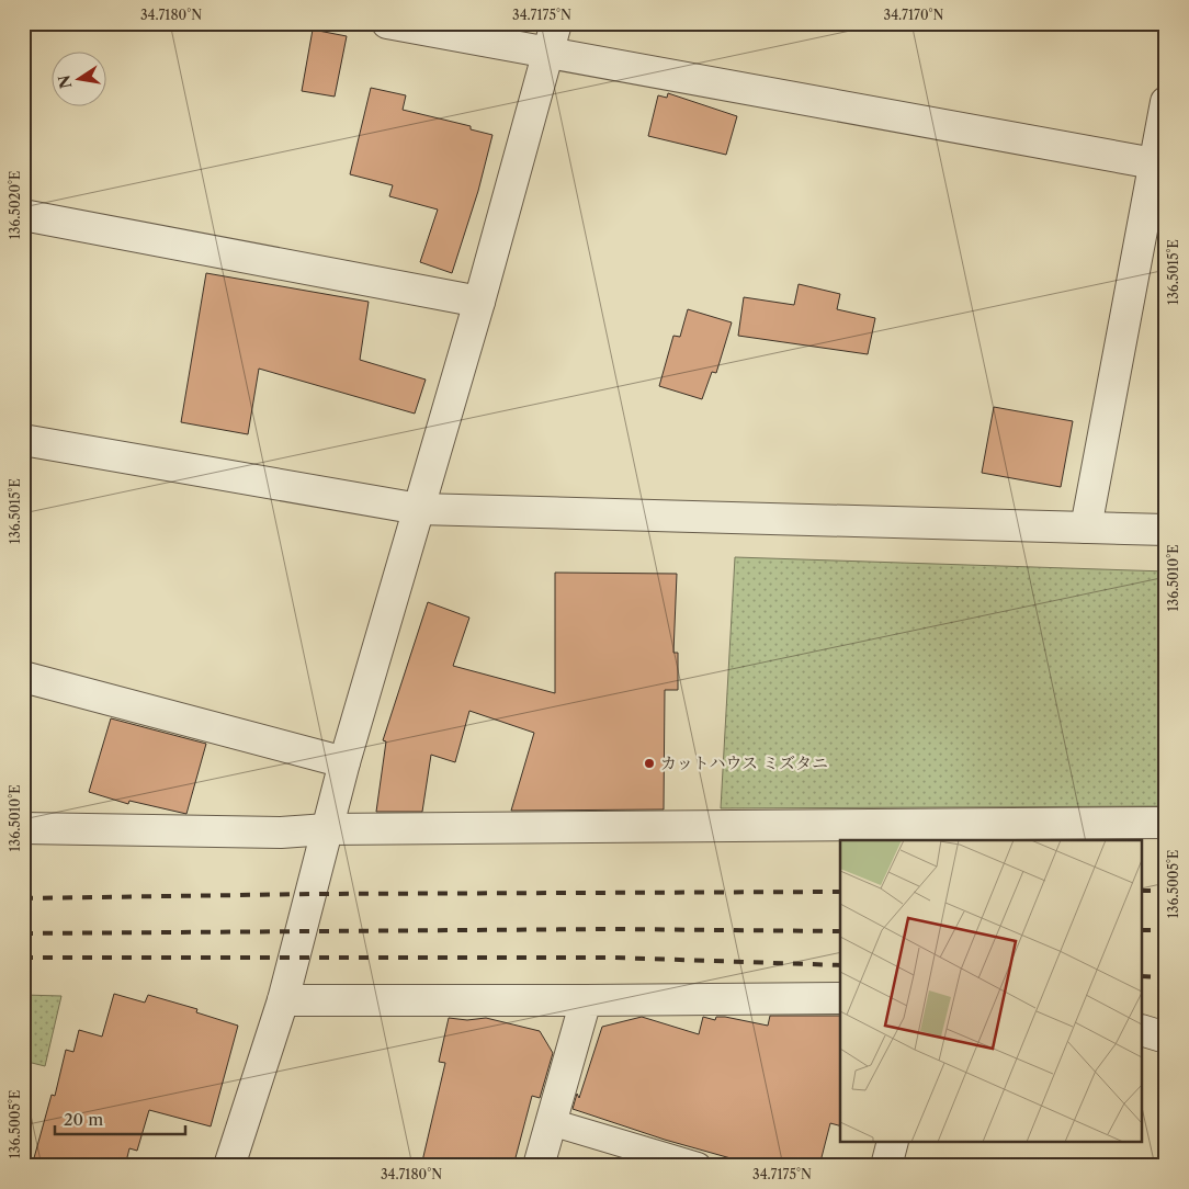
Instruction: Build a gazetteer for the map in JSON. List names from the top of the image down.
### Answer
{
  "places": ["カットハウス ミズタニ"],
  "scale_bar": "20 m",
  "north": "left",
  "coordinates": [
    "34.7180°N",
    "34.7175°N",
    "34.7170°N",
    "136.5020°E",
    "136.5015°E",
    "136.5010°E",
    "136.5005°E"
  ]
}
